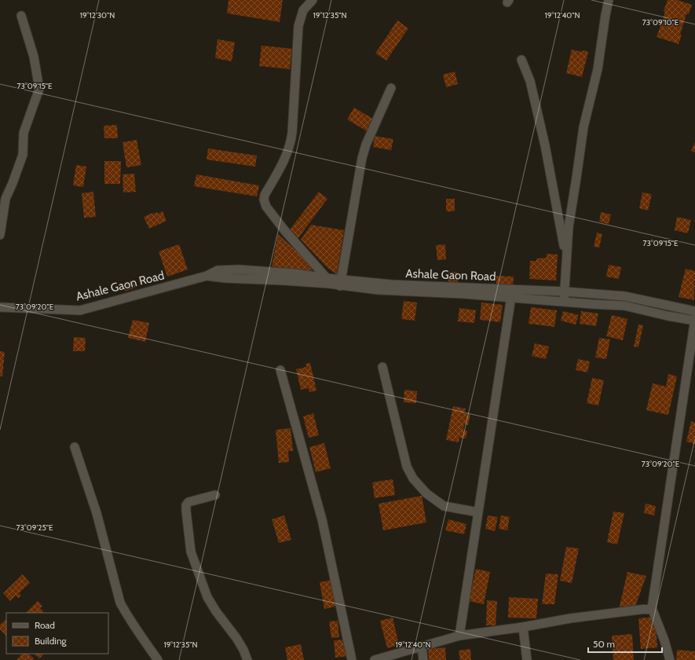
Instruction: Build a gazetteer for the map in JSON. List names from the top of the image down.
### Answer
{
  "streets": {
    "street": ["Ashale Gaon Road"]
  },
  "legend": ["Road", "Building"],
  "scale_bar": "50 m",
  "coordinates": [
    "19°12'30\"N",
    "19°12'35\"N",
    "19°12'40\"N",
    "73°09'10\"E",
    "73°09'15\"E",
    "73°09'20\"E",
    "73°09'25\"E"
  ]
}
